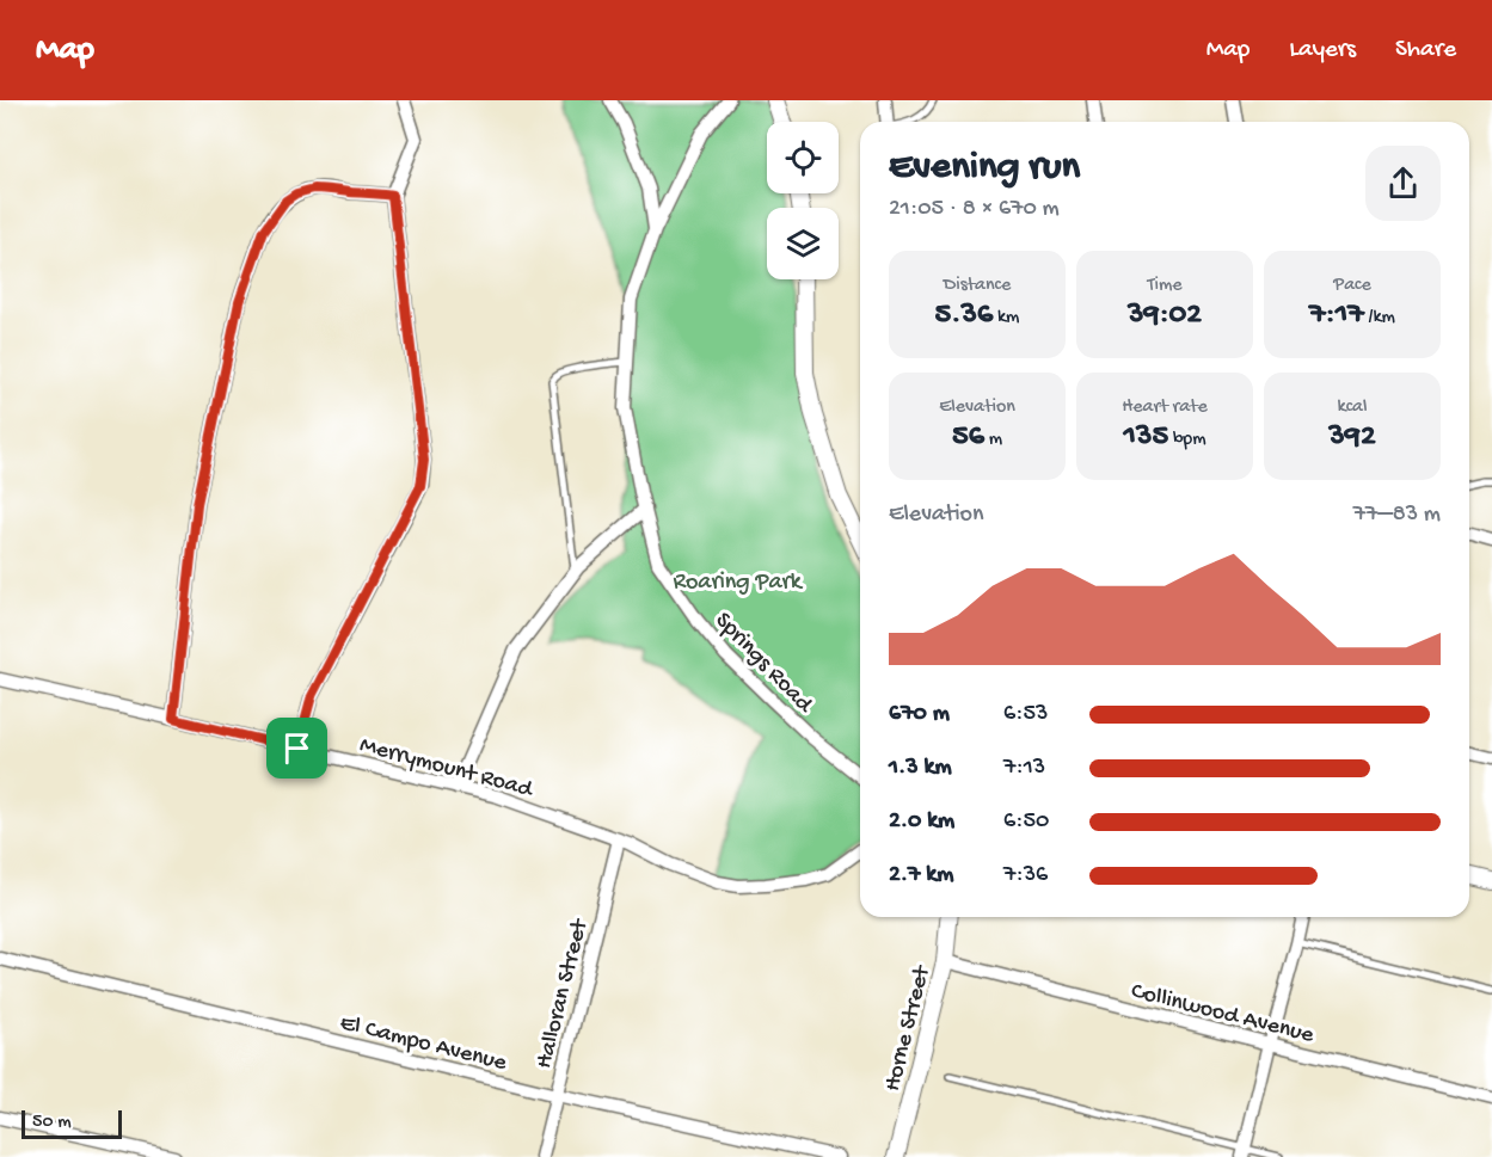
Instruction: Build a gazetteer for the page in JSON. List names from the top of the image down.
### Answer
{
  "streets": {
    "street": [
      "Springs Road",
      "Merrymount Road",
      "Halloran Street",
      "Collinwood Avenue",
      "Horne Street",
      "El Campo Avenue"
    ]
  },
  "crossings": [
    ["Merrymount Road", "Halloran Street"],
    ["Halloran Street", "El Campo Avenue"],
    ["Collinwood Avenue", "Horne Street"]
  ],
  "parks": ["Roaring Park"],
  "scale_bar": "50 m",
  "page": {
    "header": "Map",
    "nav": ["Map", "Layers", "Share"],
    "heading": ["Evening run", "21:05 · 8 × 670 m"],
    "stats": [
      ["Distance", "5.36 km"],
      ["Time", "39:02"],
      ["Pace", "7:17 /km"],
      ["Elevation", "56 m"],
      ["Heart rate", "135 bpm"],
      ["kcal", "392"]
    ],
    "chart": ["Elevation", "77–83 m"],
    "list": [
      {
        "name": "670 m",
        "note": "6:53"
      },
      {
        "name": "1.3 km",
        "note": "7:13"
      },
      {
        "name": "2.0 km",
        "note": "6:50"
      },
      {
        "name": "2.7 km",
        "note": "7:36"
      }
    ],
    "scale": "50 m"
  }
}
